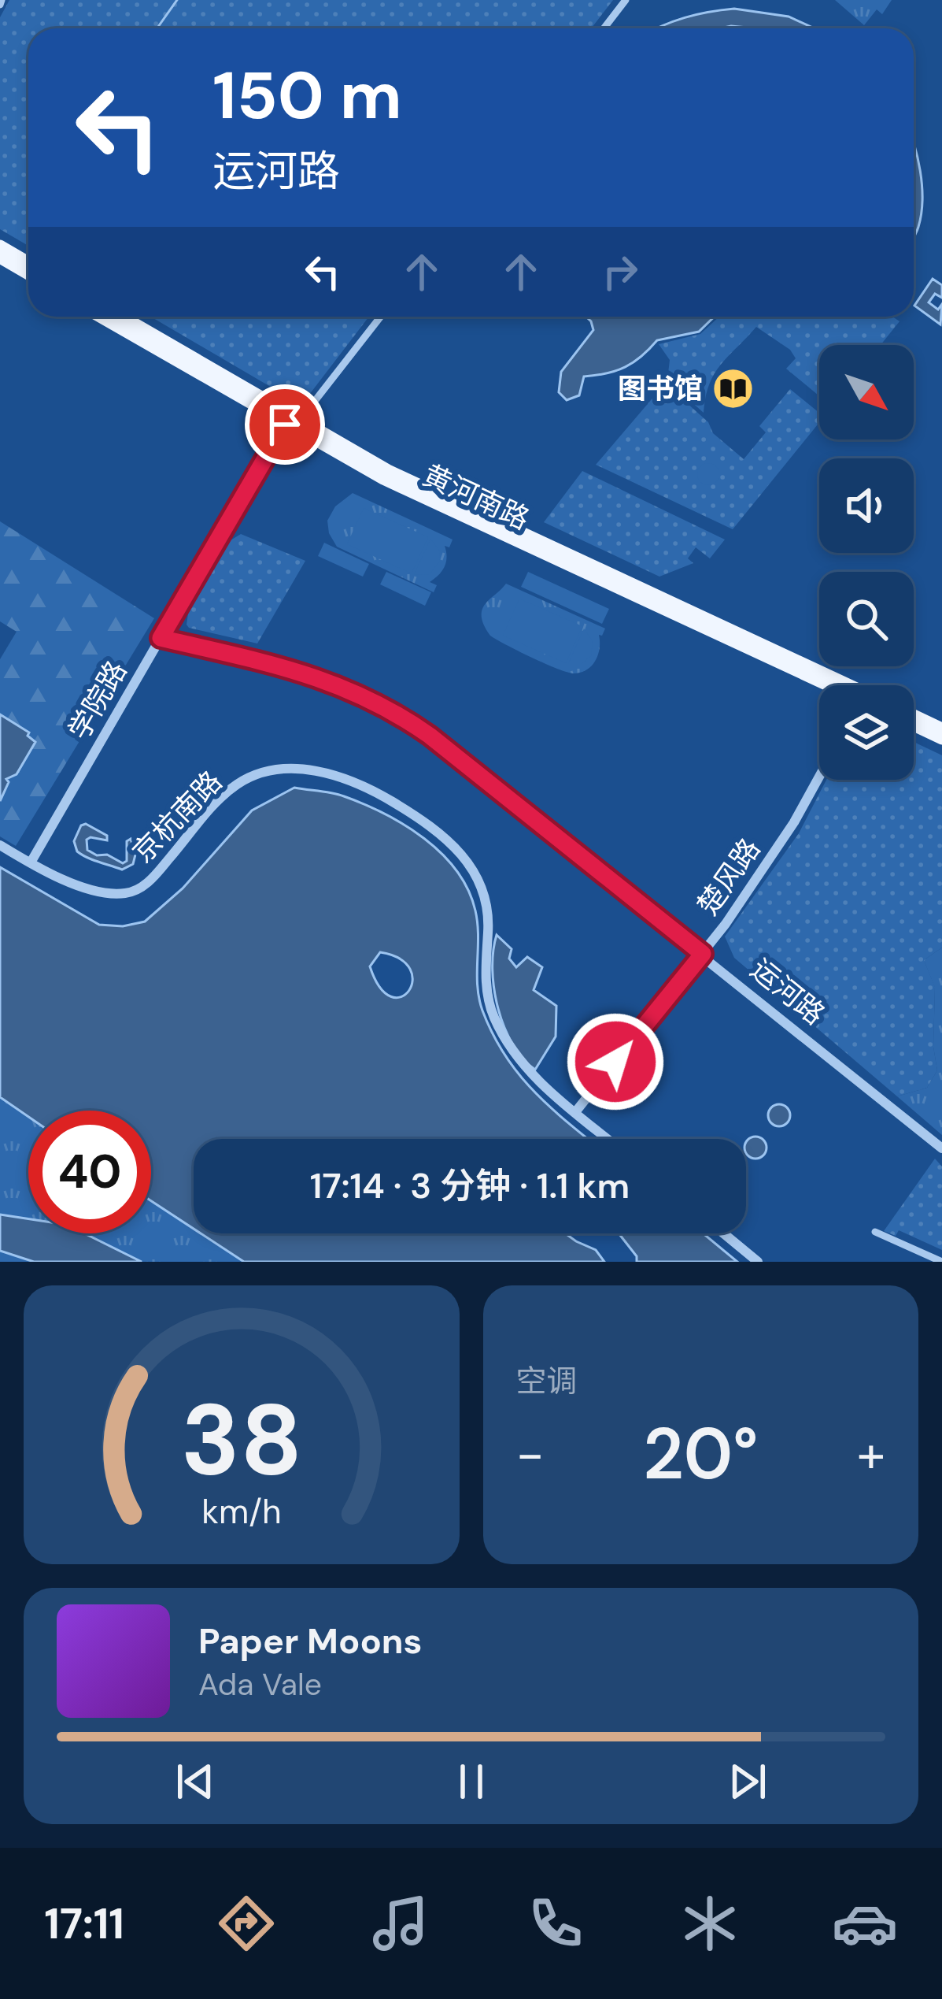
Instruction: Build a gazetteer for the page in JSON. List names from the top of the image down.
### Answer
{
  "streets": {
    "main road": ["黄河南路"],
    "street": [
      "学院路",
      "京杭南路",
      "楚风路",
      "运河路"
    ]
  },
  "crossings": [
    ["黄河南路", "学院路"],
    ["学院路", "京杭南路"],
    ["学院路", "运河路"],
    ["京杭南路", "楚风路"],
    ["楚风路", "运河路"]
  ],
  "places": {
    "library": ["图书馆"]
  },
  "north": "bottom right",
  "page": {
    "turn": ["150 m", "运河路"],
    "limit": "40",
    "trip": "17:14 · 3 分钟 · 1.1 km",
    "tile": "空调",
    "heat": ["−", "20°", "+"],
    "song": ["Paper Moons", "Ada Vale"],
    "tabs": "17:11",
    "gauge": ["38", "km/h"]
  }
}
